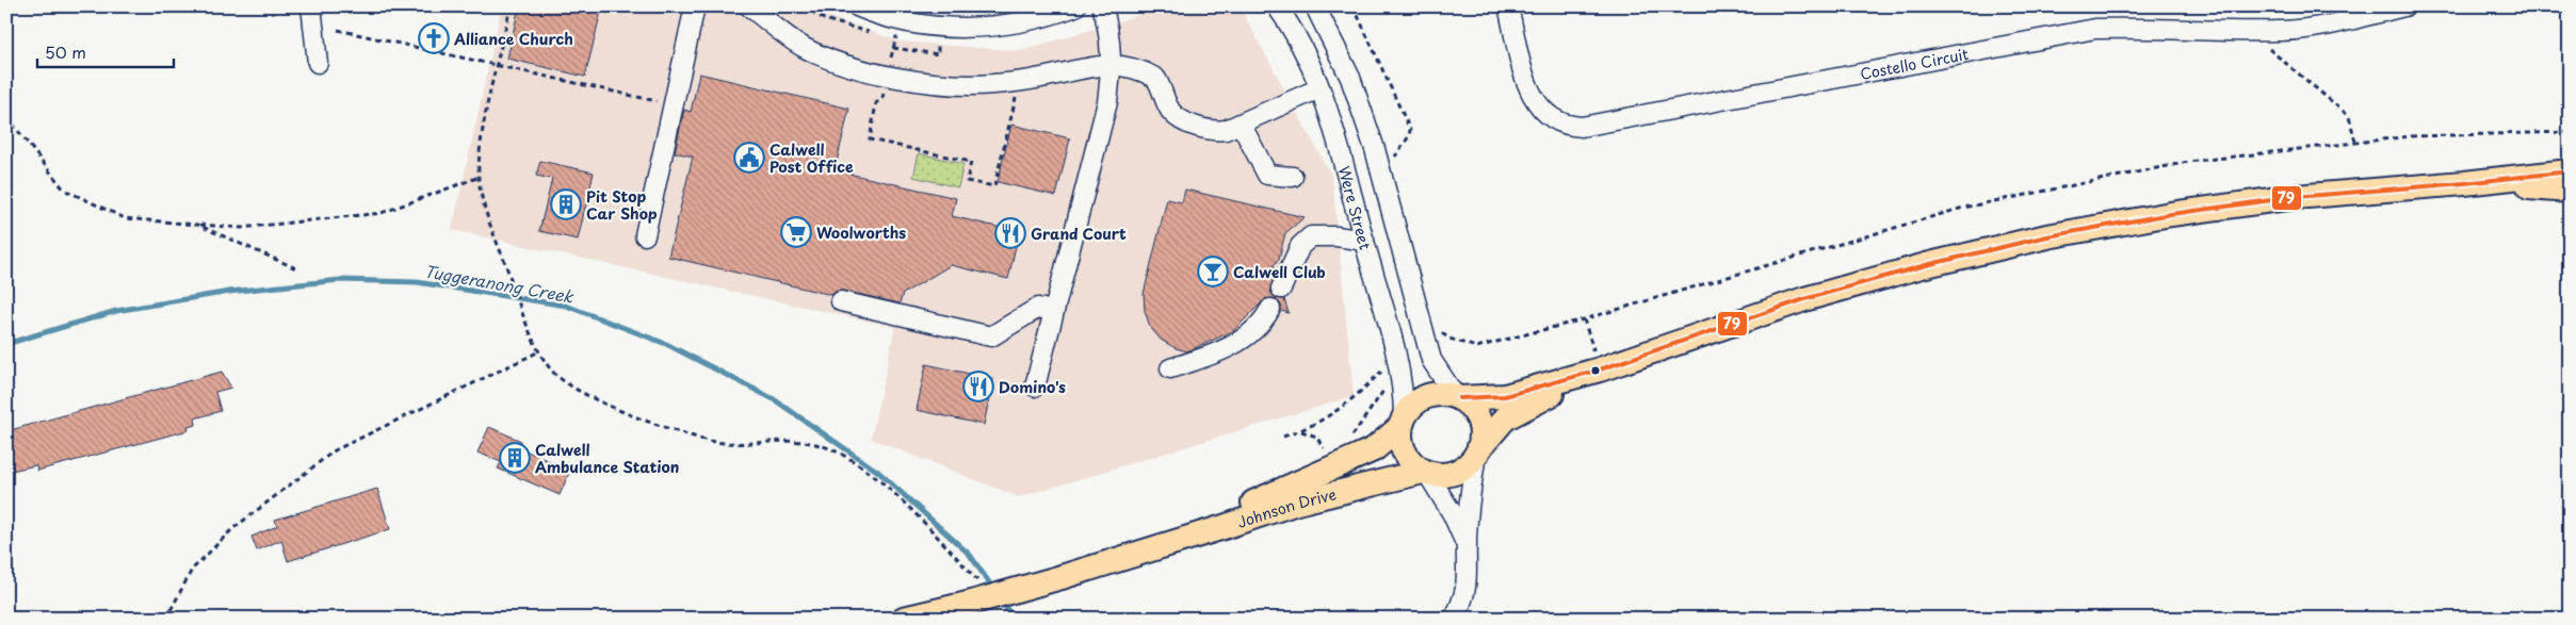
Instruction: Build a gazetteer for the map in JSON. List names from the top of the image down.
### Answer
{
  "streets": {
    "main road": ["Johnson Drive"],
    "street": ["Costello Circuit", "Were Street"]
  },
  "crossings": [
    ["Were Street", "Johnson Drive"]
  ],
  "water": ["Tuggeranong Creek"],
  "places": {
    "church": ["Alliance Church"],
    "public building": ["Calwell Post Office"],
    "building": ["Pit Stop Car Shop", "Calwell Ambulance Station"],
    "supermarket": ["Woolworths"],
    "restaurant": ["Grand Court", "Domino's"],
    "bar": ["Calwell Club"]
  },
  "lines": ["transit line 79"],
  "scale_bar": "50 m"
}
